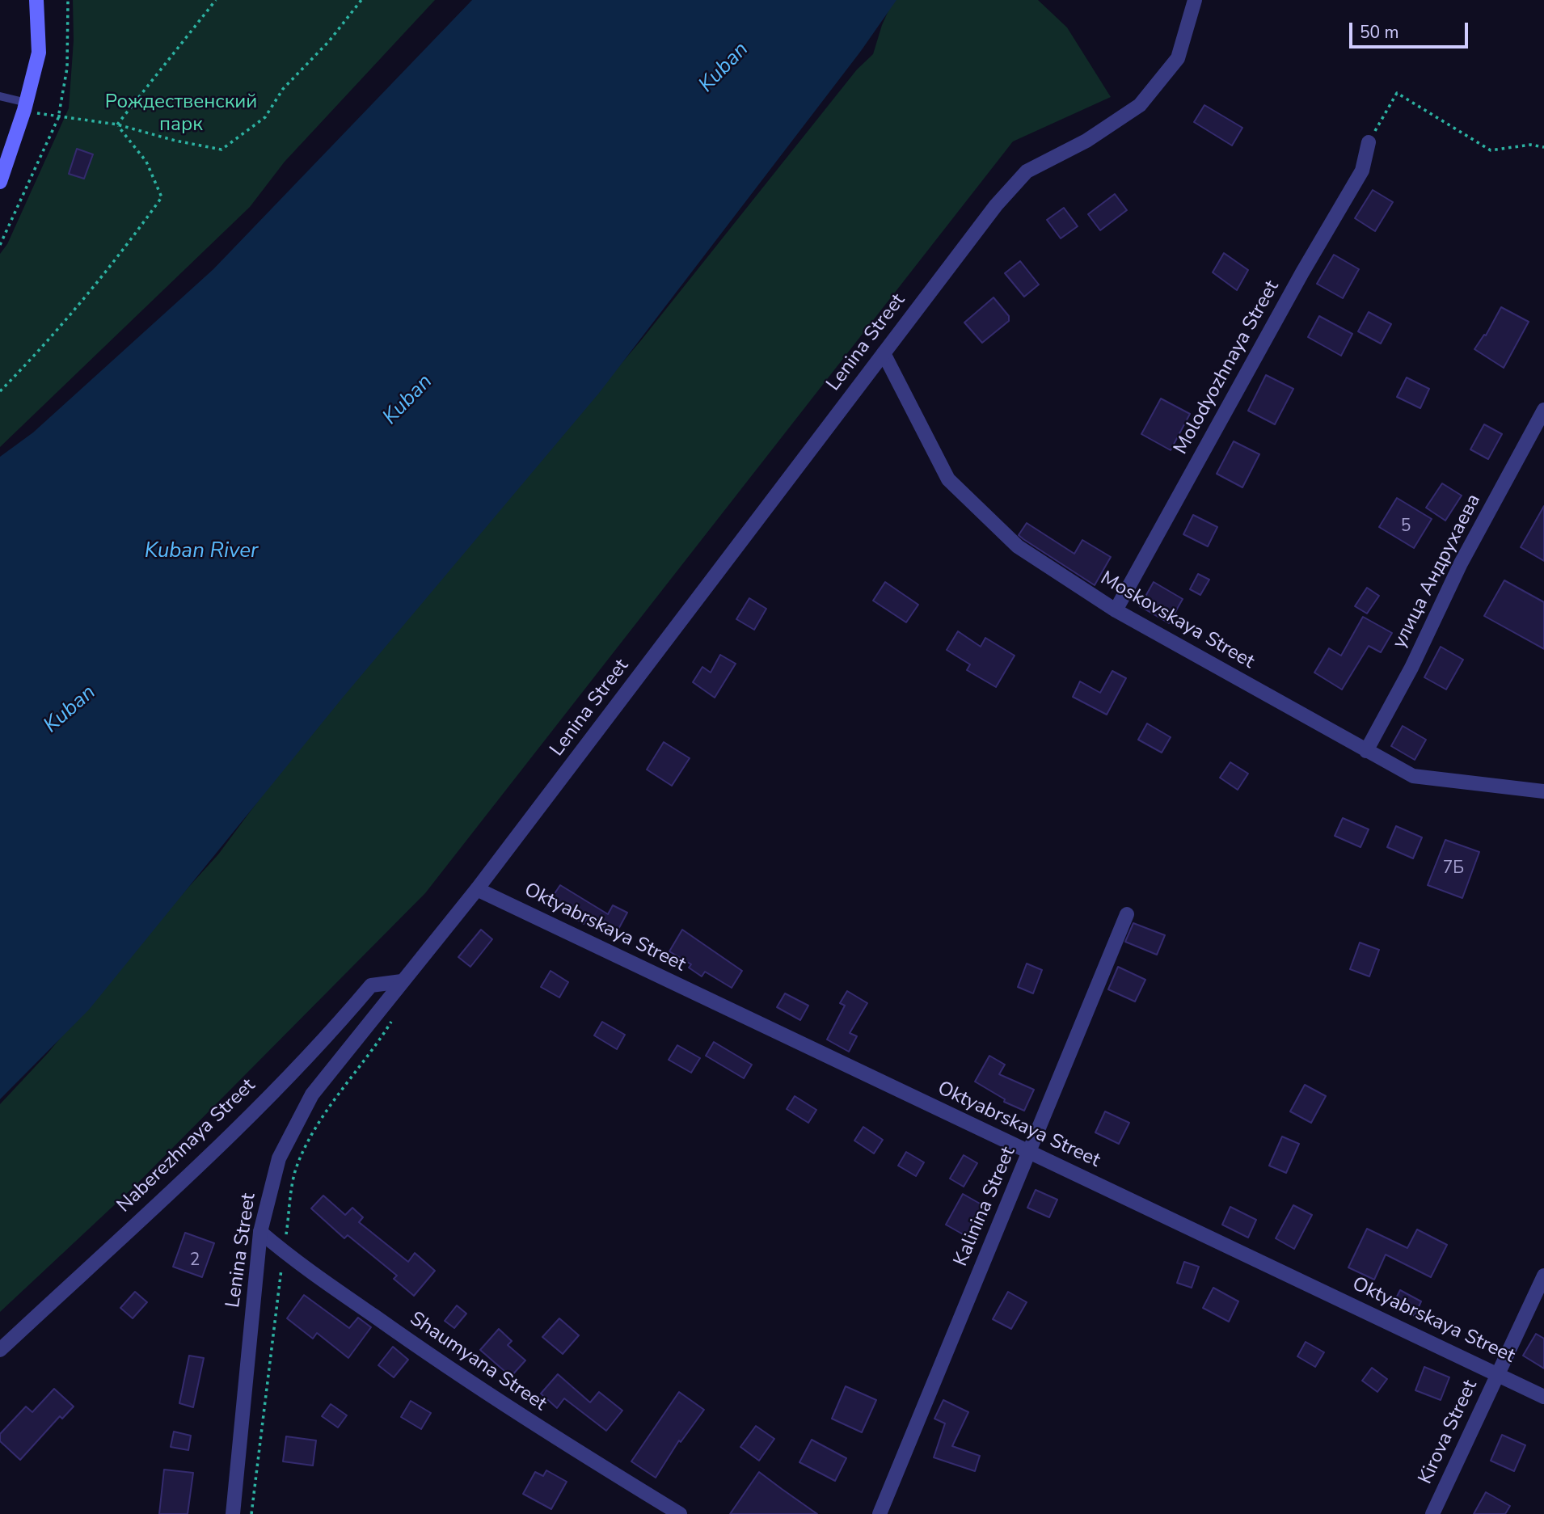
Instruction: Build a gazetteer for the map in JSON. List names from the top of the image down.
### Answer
{
  "streets": {
    "street": [
      "Lenina Street",
      "Molodyozhnaya Street",
      "улица Андрухаева",
      "Moskovskaya Street",
      "Oktyabrskaya Street",
      "Naberezhnaya Street",
      "Kalinina Street",
      "Shaumyana Street",
      "Kirova Street"
    ]
  },
  "crossings": [
    ["Lenina Street", "Moskovskaya Street"],
    ["Lenina Street", "Oktyabrskaya Street"],
    ["Lenina Street", "Naberezhnaya Street"],
    ["Lenina Street", "Shaumyana Street"],
    ["Molodyozhnaya Street", "Moskovskaya Street"],
    ["улица Андрухаева", "Moskovskaya Street"],
    ["Oktyabrskaya Street", "Kalinina Street"],
    ["Oktyabrskaya Street", "Kirova Street"]
  ],
  "water": ["Kuban", "Kuban River"],
  "parks": ["Рождественский парк"],
  "house_numbers": ["5", "7Б", "2"],
  "scale_bar": "50 m"
}
